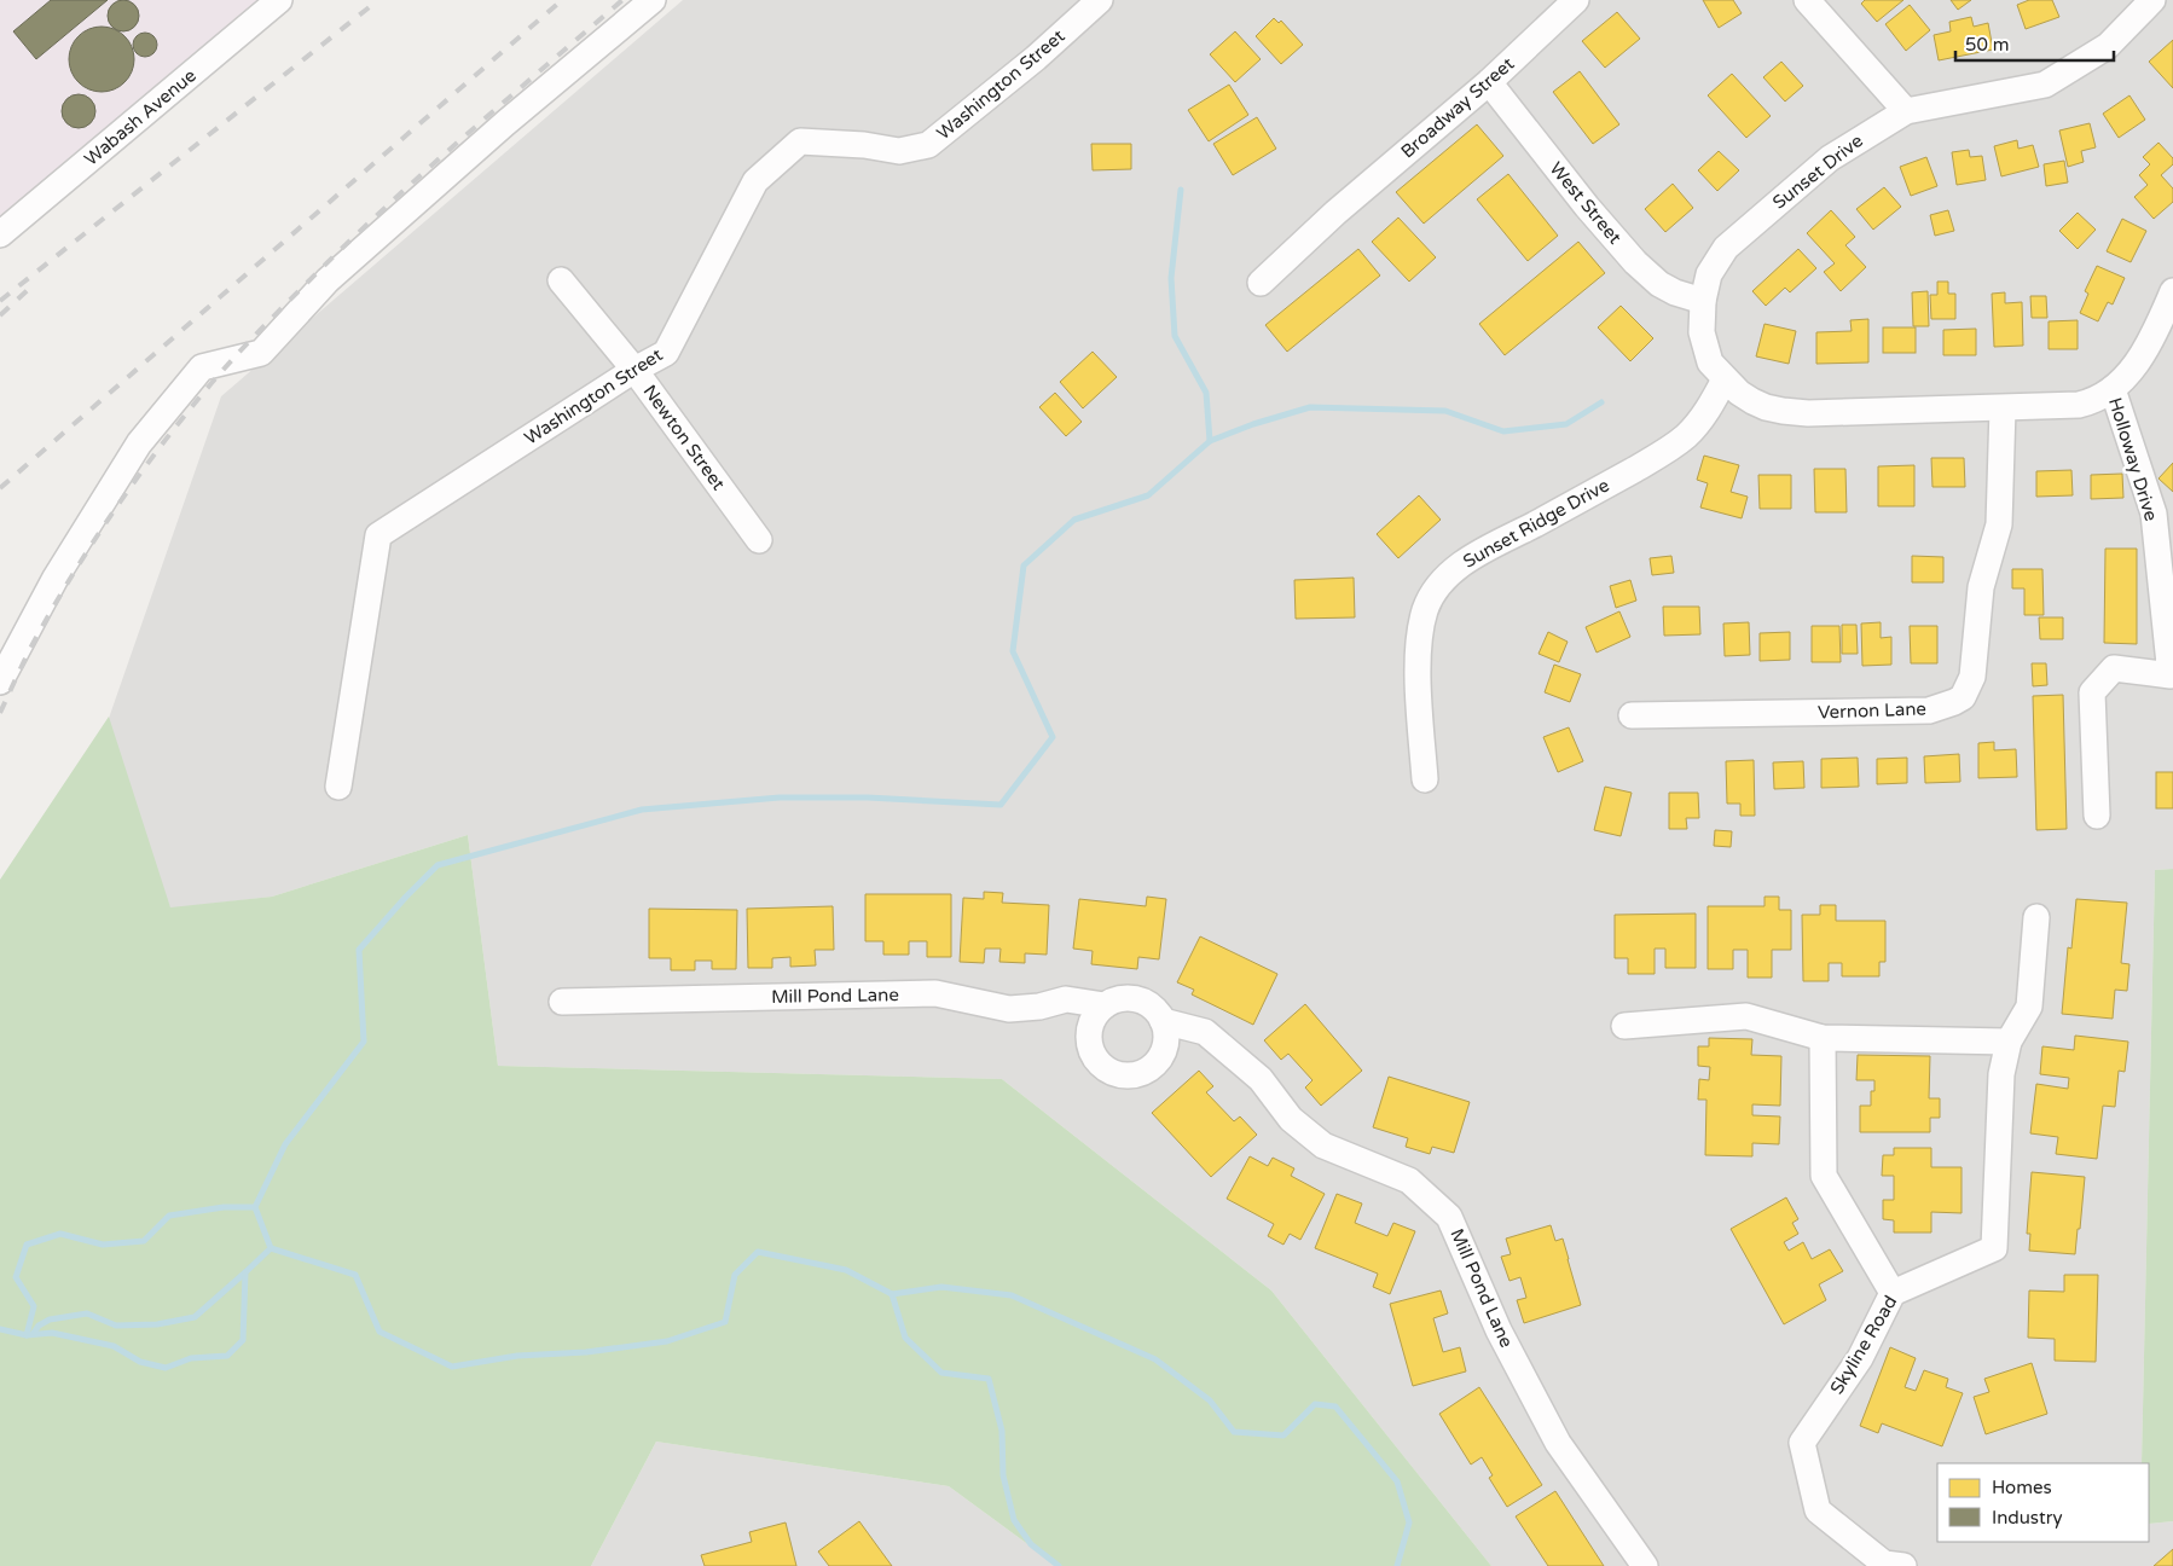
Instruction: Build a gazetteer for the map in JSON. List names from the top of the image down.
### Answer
{
  "streets": {
    "street": [
      "Washington Street",
      "Broadway Street",
      "Wabash Avenue",
      "Sunset Drive",
      "West Street",
      "Newton Street",
      "Holloway Drive",
      "Sunset Ridge Drive",
      "Vernon Lane",
      "Mill Pond Lane",
      "Skyline Road"
    ]
  },
  "crossings": [
    ["Washington Street", "Newton Street"],
    ["Broadway Street", "West Street"],
    ["Sunset Drive", "West Street"],
    ["Sunset Drive", "Holloway Drive"],
    ["Sunset Drive", "Sunset Ridge Drive"],
    ["Holloway Drive", "Sunset Ridge Drive"],
    ["Holloway Drive", "Vernon Lane"]
  ],
  "legend": ["Homes", "Industry"],
  "scale_bar": "50 m"
}
